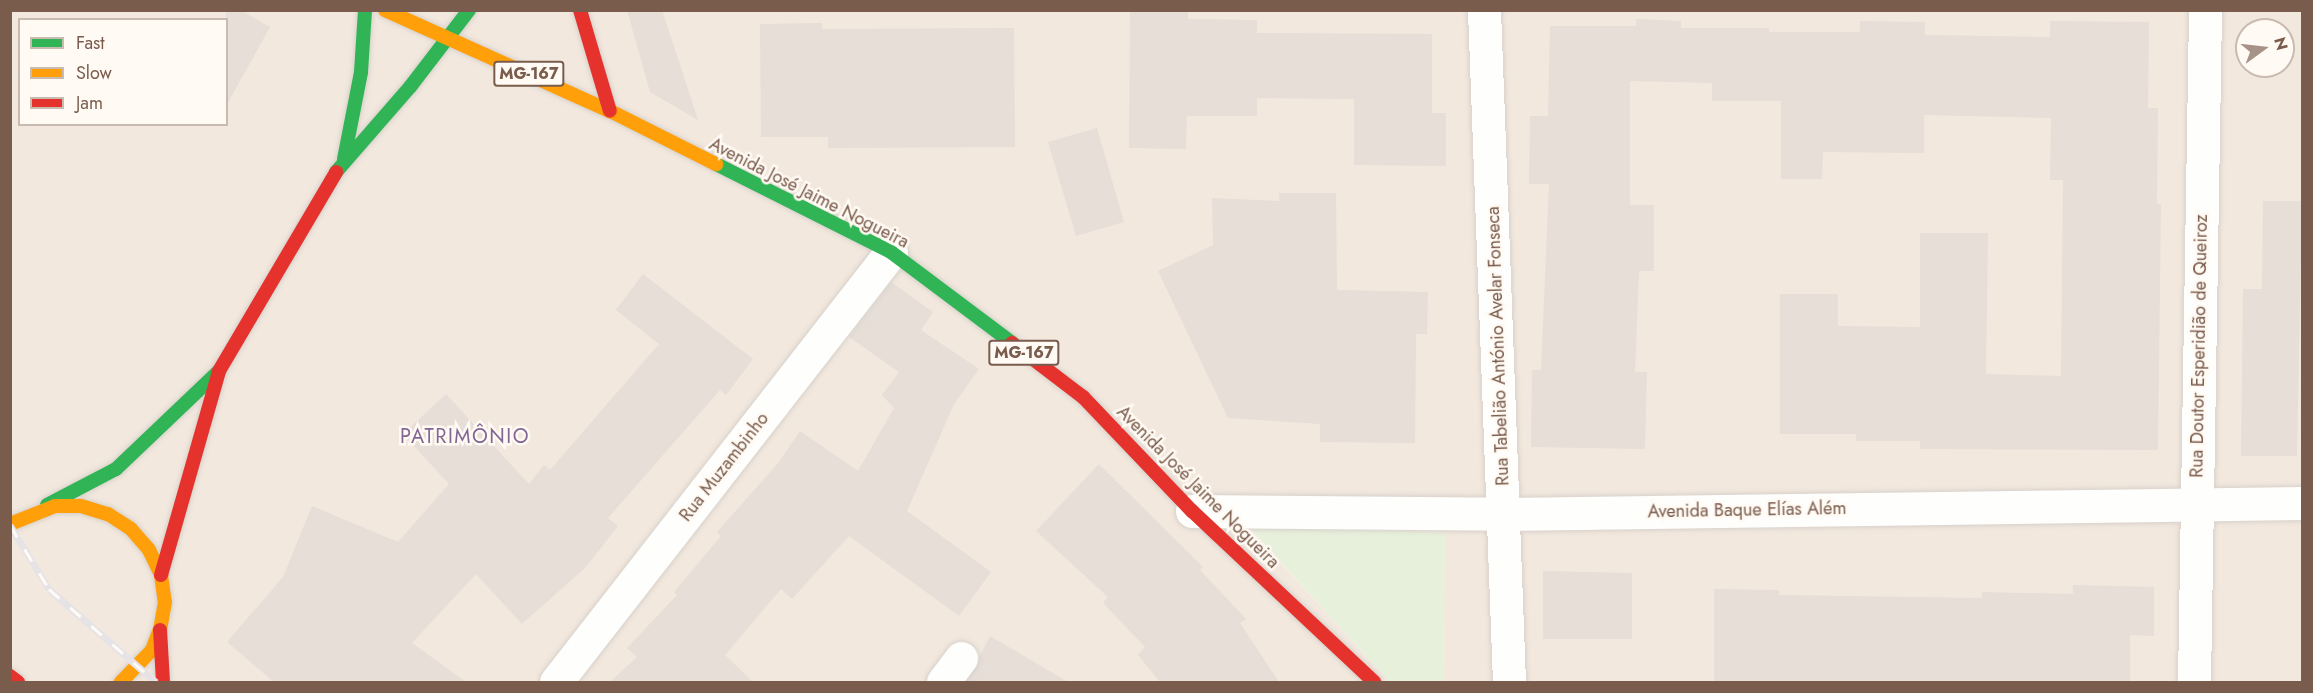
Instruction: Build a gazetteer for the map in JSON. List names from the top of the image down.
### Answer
{
  "streets": {
    "street": [
      "MG-167",
      "Avenida José Jaime Nogueira",
      "Rua Tabelião António Avelar Fonseca",
      "Rua Doutor Esperidião de Queiroz",
      "Rua Muzambinho",
      "Avenida Baque Elías Além"
    ]
  },
  "crossings": [
    ["Avenida José Jaime Nogueira", "Rua Muzambinho"],
    ["Avenida José Jaime Nogueira", "Avenida Baque Elías Além"],
    ["Rua Tabelião António Avelar Fonseca", "Avenida Baque Elías Além"],
    ["Rua Doutor Esperidião de Queiroz", "Avenida Baque Elías Além"]
  ],
  "districts": ["PATRIMÔNIO"],
  "legend": ["Fast", "Slow", "Jam"],
  "north": "right"
}
